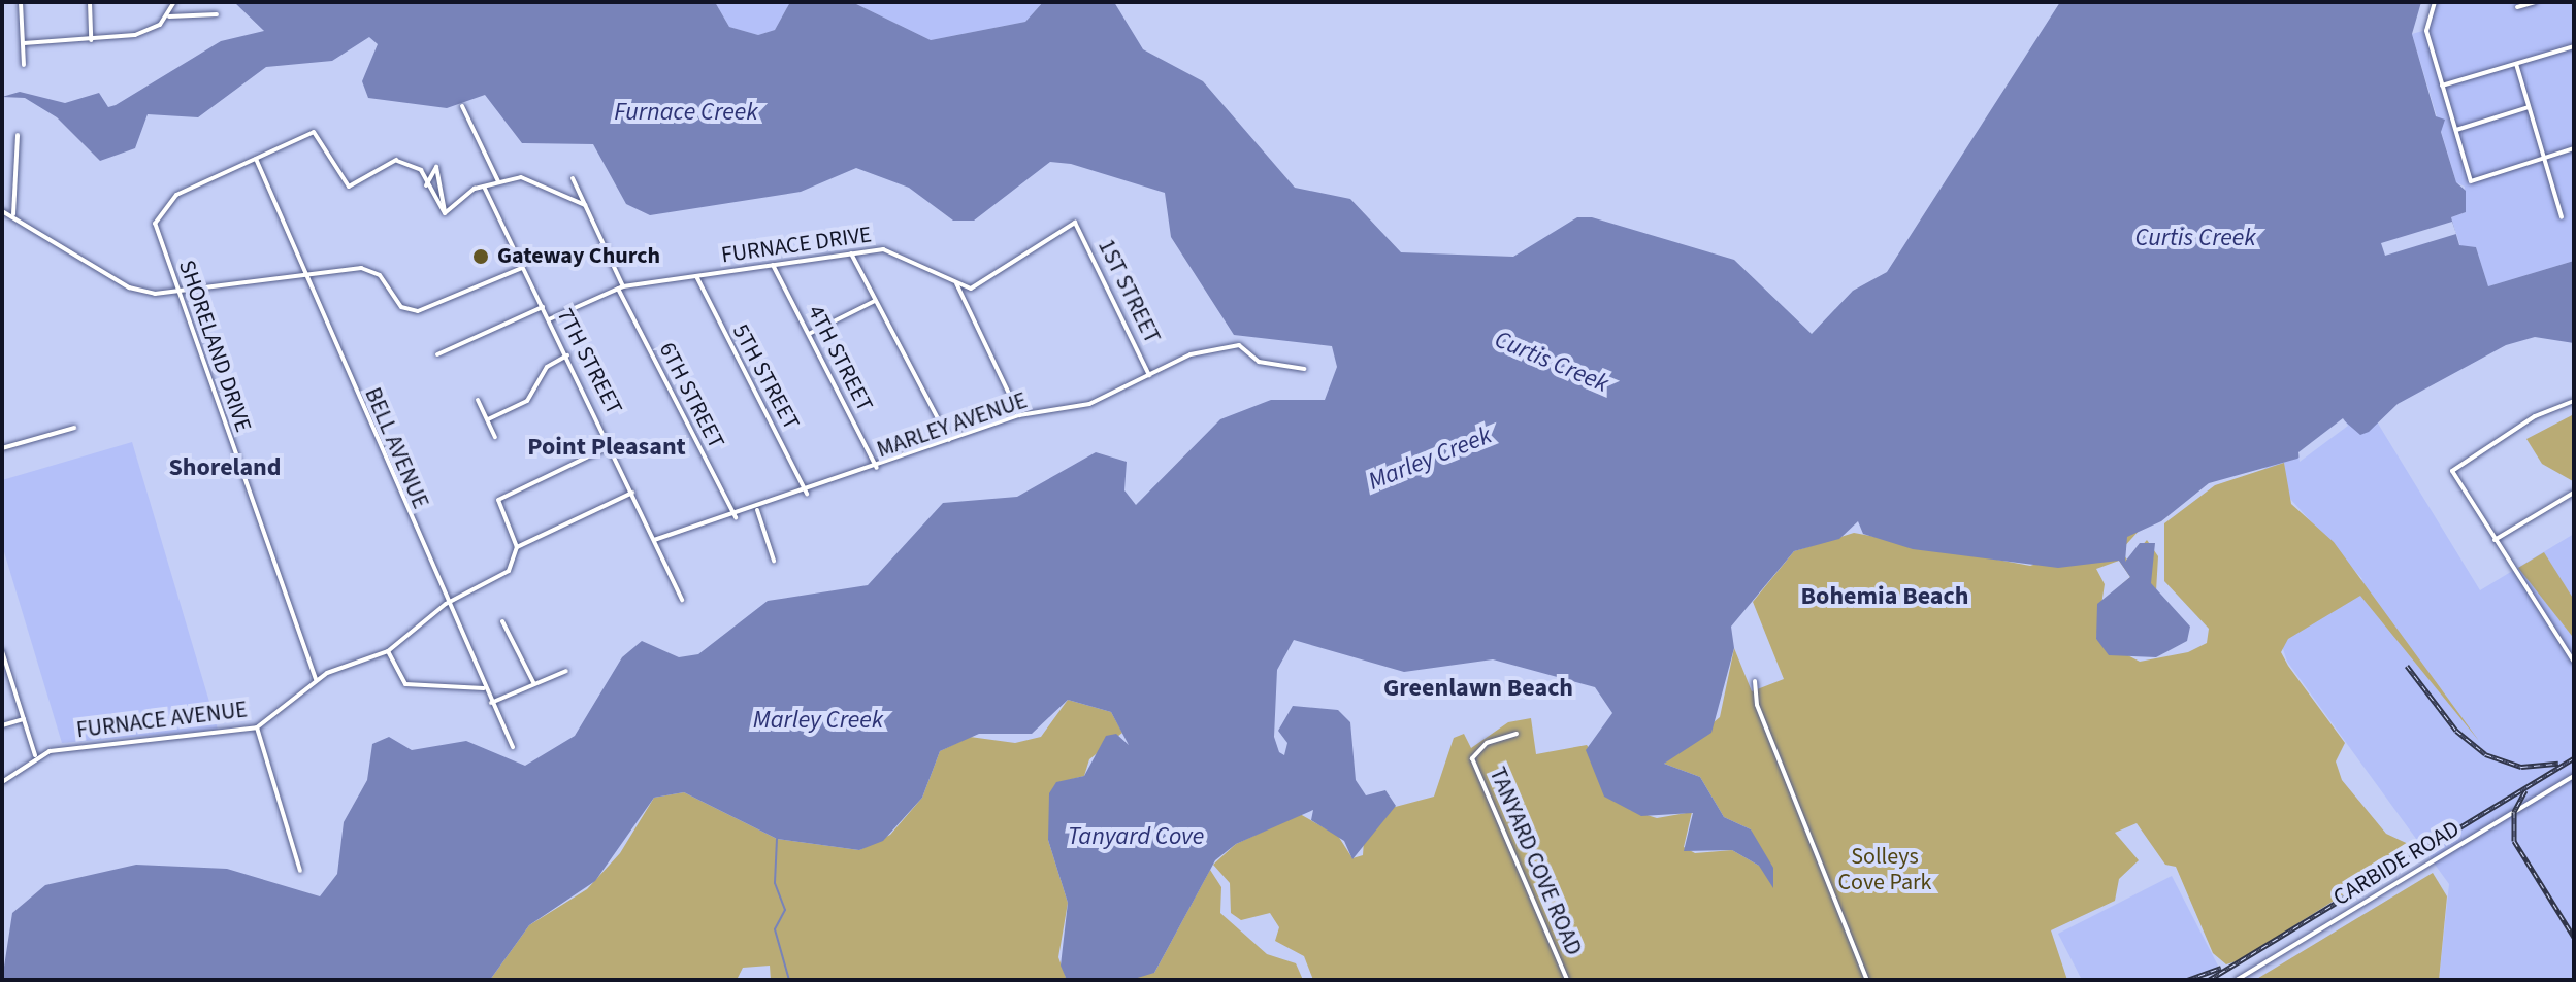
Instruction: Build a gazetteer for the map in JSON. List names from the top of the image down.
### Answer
{
  "streets": {
    "street": [
      "FURNACE DRIVE",
      "1ST STREET",
      "SHORELAND DRIVE",
      "4TH STREET",
      "7TH STREET",
      "5TH STREET",
      "6TH STREET",
      "MARLEY AVENUE",
      "BELL AVENUE",
      "FURNACE AVENUE",
      "TANYARD COVE ROAD",
      "CARBIDE ROAD"
    ]
  },
  "crossings": [
    ["FURNACE DRIVE", "1ST STREET"],
    ["FURNACE DRIVE", "4TH STREET"],
    ["FURNACE DRIVE", "7TH STREET"],
    ["FURNACE DRIVE", "5TH STREET"],
    ["FURNACE DRIVE", "6TH STREET"],
    ["1ST STREET", "MARLEY AVENUE"],
    ["SHORELAND DRIVE", "BELL AVENUE"],
    ["SHORELAND DRIVE", "FURNACE AVENUE"],
    ["4TH STREET", "MARLEY AVENUE"],
    ["7TH STREET", "MARLEY AVENUE"],
    ["5TH STREET", "MARLEY AVENUE"],
    ["6TH STREET", "MARLEY AVENUE"],
    ["BELL AVENUE", "FURNACE AVENUE"]
  ],
  "districts": [
    "Point Pleasant",
    "Shoreland",
    "Bohemia Beach",
    "Greenlawn Beach"
  ],
  "water": [
    "Furnace Creek",
    "Curtis Creek",
    "Marley Creek",
    "Tanyard Cove"
  ],
  "parks": ["Solleys Cove Park"],
  "places": ["Gateway Church"]
}
